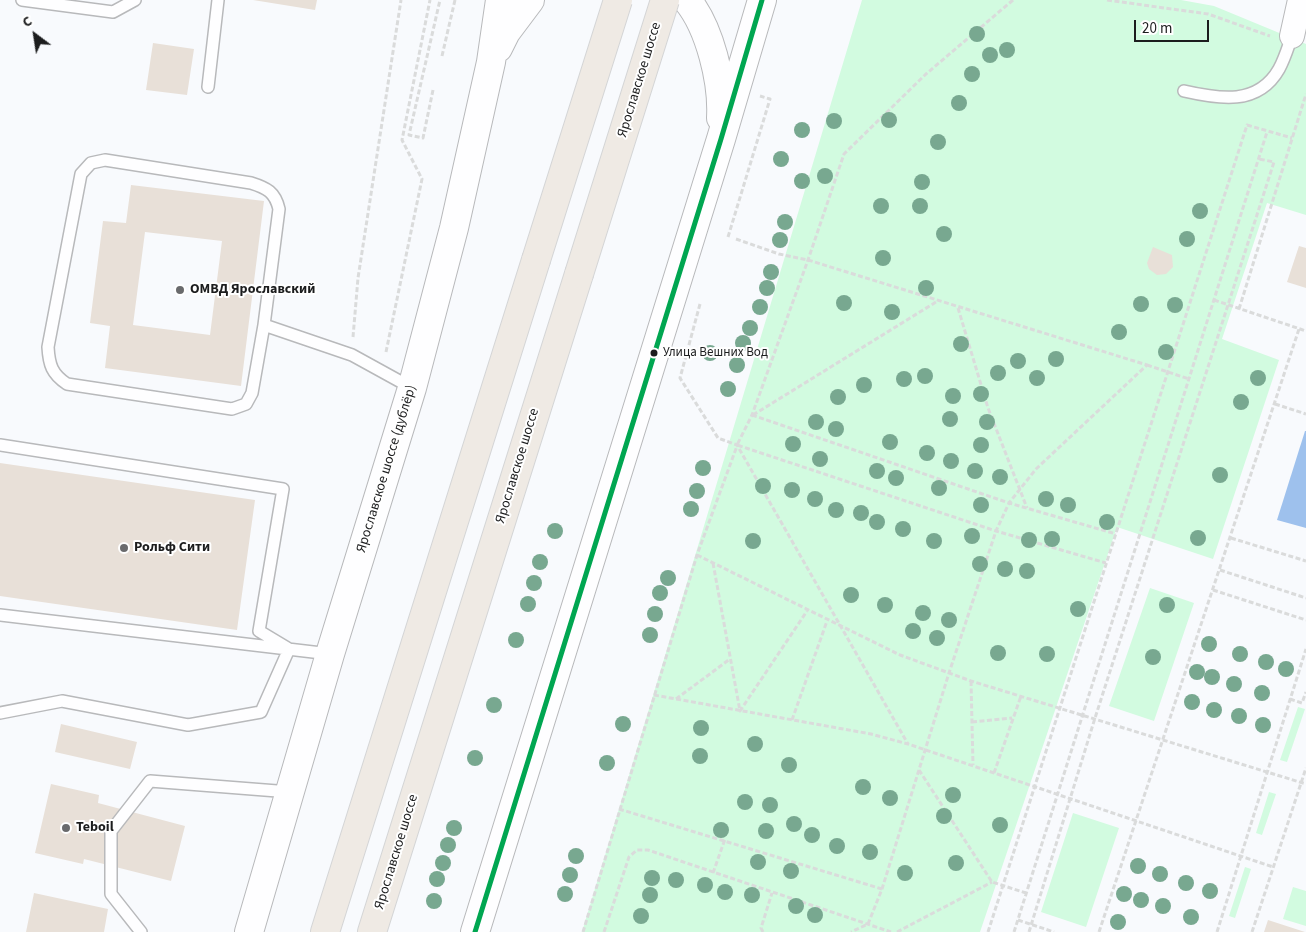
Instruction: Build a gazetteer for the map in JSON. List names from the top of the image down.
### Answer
{
  "streets": {
    "main road": ["Ярославское шоссе"],
    "street": ["Ярославское шоссе (дублёр)"]
  },
  "places": [
    "ОМВД Ярославский",
    "Улица Вешних Вод",
    "Рольф Сити",
    "Teboil"
  ],
  "scale_bar": "20 m",
  "north": "top left"
}
